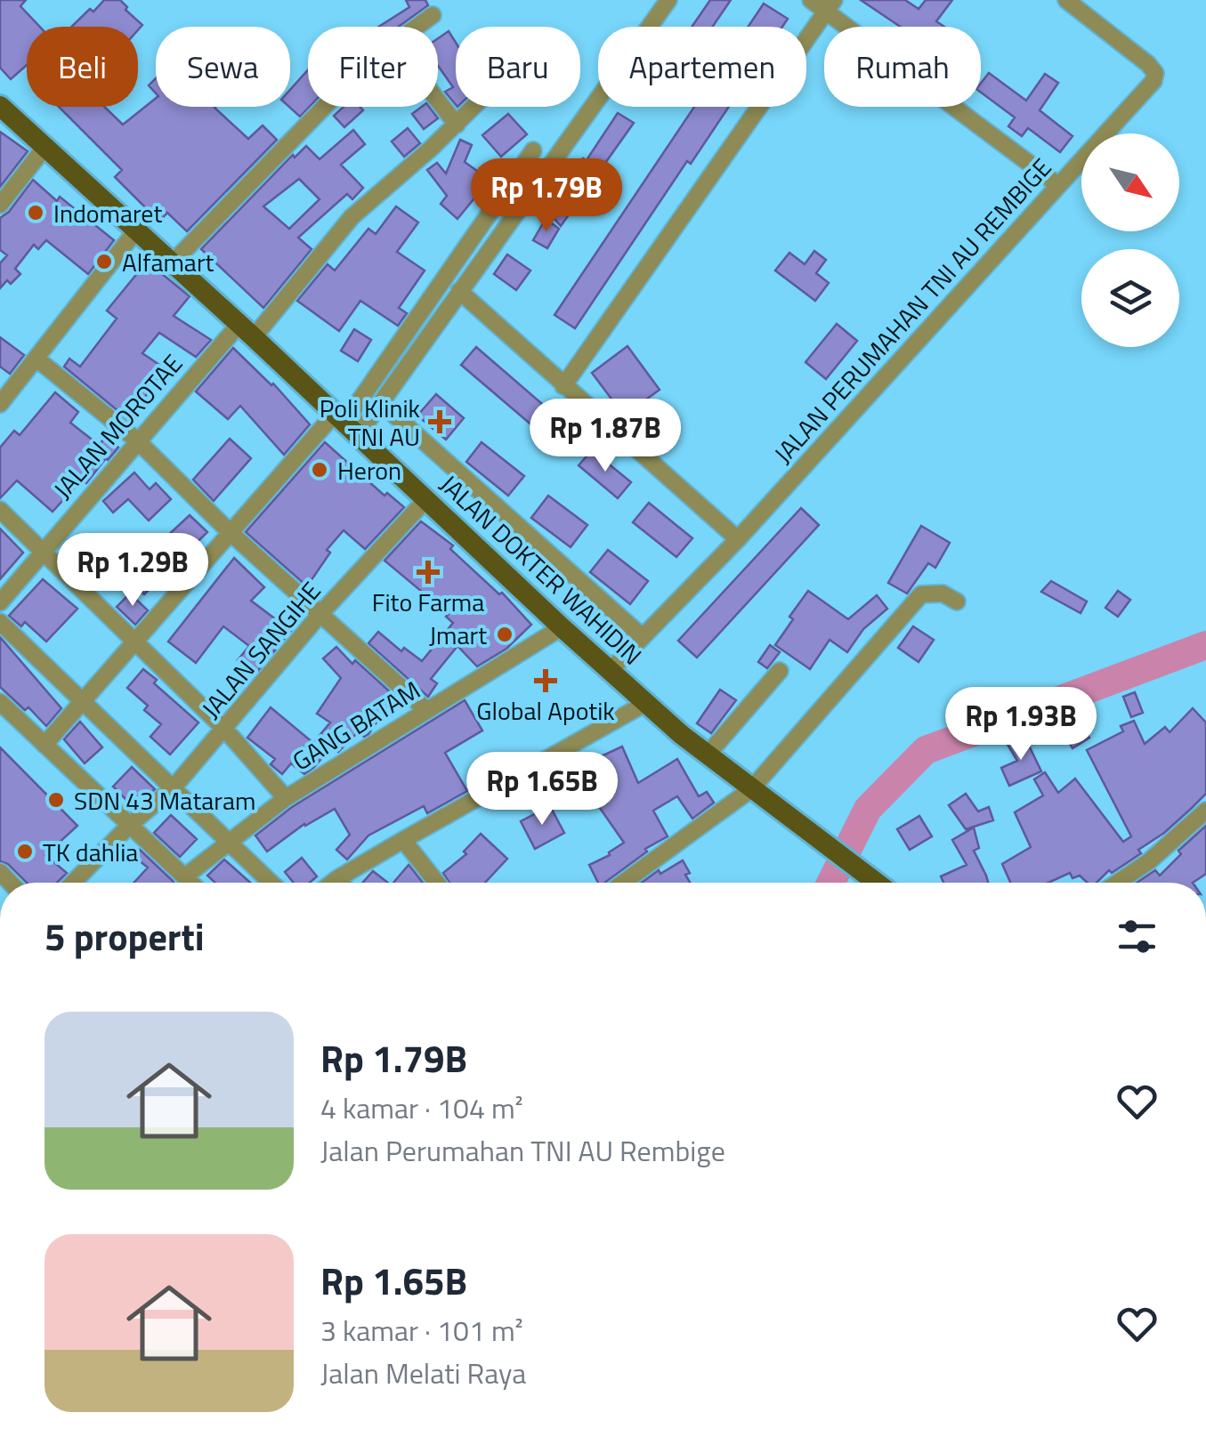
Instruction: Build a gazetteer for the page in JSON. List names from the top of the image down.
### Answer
{
  "streets": {
    "main road": ["JALAN DOKTER WAHIDIN"],
    "street": [
      "JALAN PERUMAHAN TNI AU REMBIGE",
      "JALAN MOROTAE",
      "JALAN SANGIHE",
      "GANG BATAM"
    ]
  },
  "crossings": [
    ["JALAN PERUMAHAN TNI AU REMBIGE", "JALAN DOKTER WAHIDIN"],
    ["JALAN MOROTAE", "JALAN DOKTER WAHIDIN"],
    ["JALAN DOKTER WAHIDIN", "JALAN SANGIHE"],
    ["JALAN DOKTER WAHIDIN", "GANG BATAM"]
  ],
  "places": {
    "other": [
      "Indomaret",
      "Alfamart",
      "Heron",
      "Jmart",
      "SDN 43 Mataram",
      "TK dahlia"
    ],
    "health": ["Poli Klinik TNI AU", "Fito Farma", "Global Apotik"]
  },
  "north": "bottom right",
  "page": {
    "chip": [
      "Beli",
      "Sewa",
      "Filter",
      "Baru",
      "Apartemen",
      "Rumah"
    ],
    "price": [
      "Rp 1.79B",
      "Rp 1.87B",
      "Rp 1.29B",
      "Rp 1.93B",
      "Rp 1.65B"
    ],
    "heading": "5 properti",
    "list": [
      {
        "name": "Rp 1.79B",
        "note": "4 kamar · 104 m² · Jalan Perumahan TNI AU Rembige"
      },
      {
        "name": "Rp 1.65B",
        "note": "3 kamar · 101 m² · Jalan Melati Raya"
      }
    ]
  }
}
